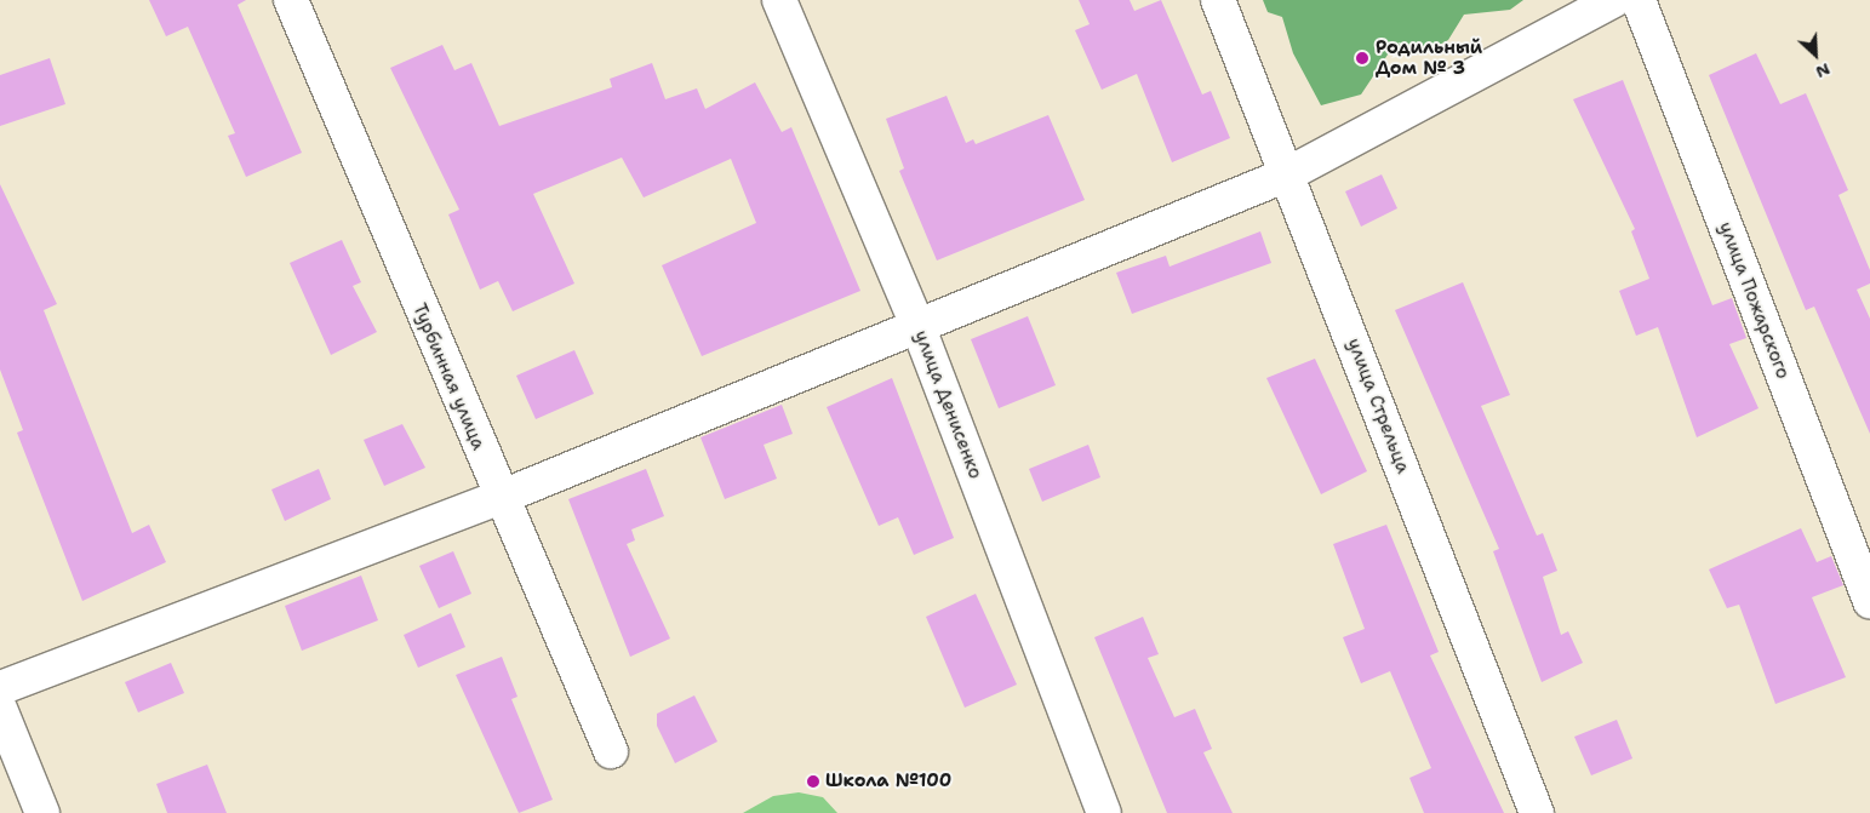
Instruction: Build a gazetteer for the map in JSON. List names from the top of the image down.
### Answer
{
  "streets": {
    "street": [
      "улица Пожарского",
      "Турбинная улица",
      "улица Денисенко",
      "улица Стрельца"
    ]
  },
  "places": ["Родильный Дом № 3", "Школа №100"],
  "north": "bottom right"
}
